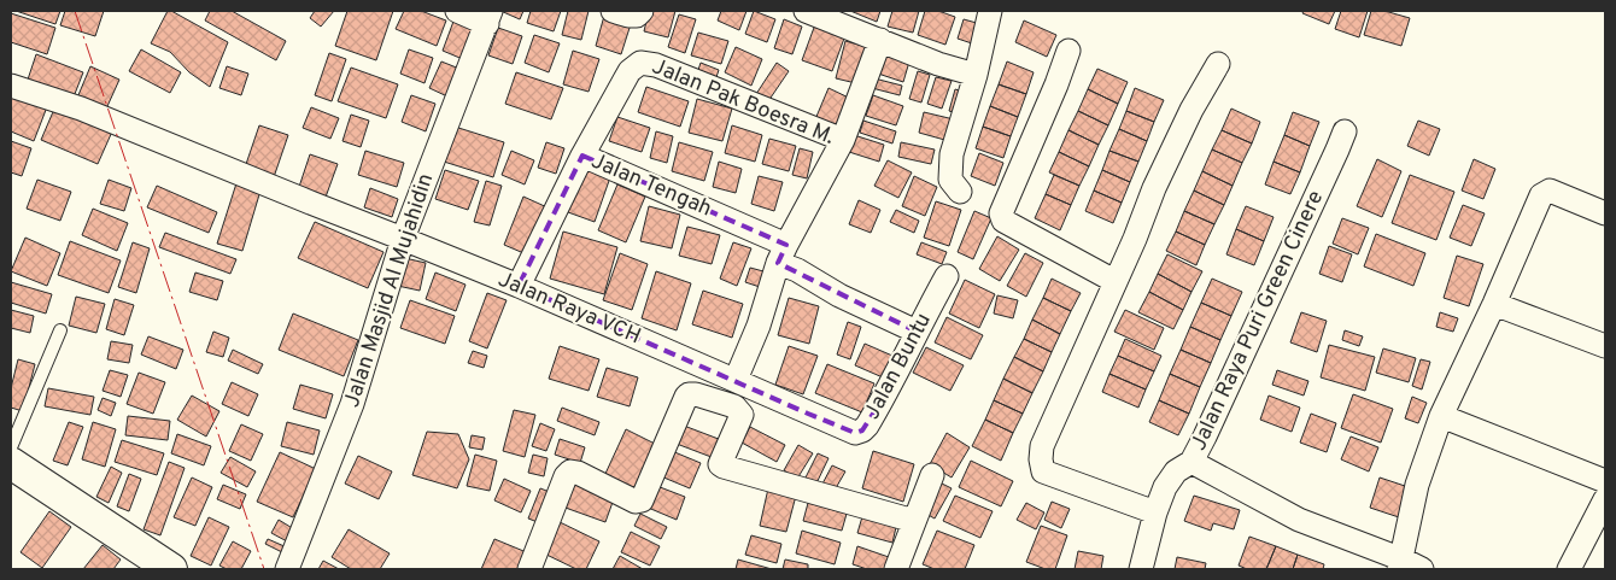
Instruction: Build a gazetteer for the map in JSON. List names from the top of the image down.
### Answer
{
  "streets": {
    "street": [
      "Jalan Pak Boesra M.",
      "Jalan Tengah",
      "Jalan Masjid Al Mujahidin",
      "Jalan Raya VCH",
      "Jalan Raya Puri Green Cinere",
      "Jalan Buntu"
    ]
  },
  "crossings": [
    ["Jalan Pak Boesra M.", "Jalan Tengah"],
    ["Jalan Pak Boesra M.", "Jalan Raya VCH"],
    ["Jalan Pak Boesra M.", "Jalan Buntu"],
    ["Jalan Tengah", "Jalan Raya VCH"],
    ["Jalan Tengah", "Jalan Buntu"],
    ["Jalan Masjid Al Mujahidin", "Jalan Raya VCH"],
    ["Jalan Raya VCH", "Jalan Buntu"]
  ]
}
